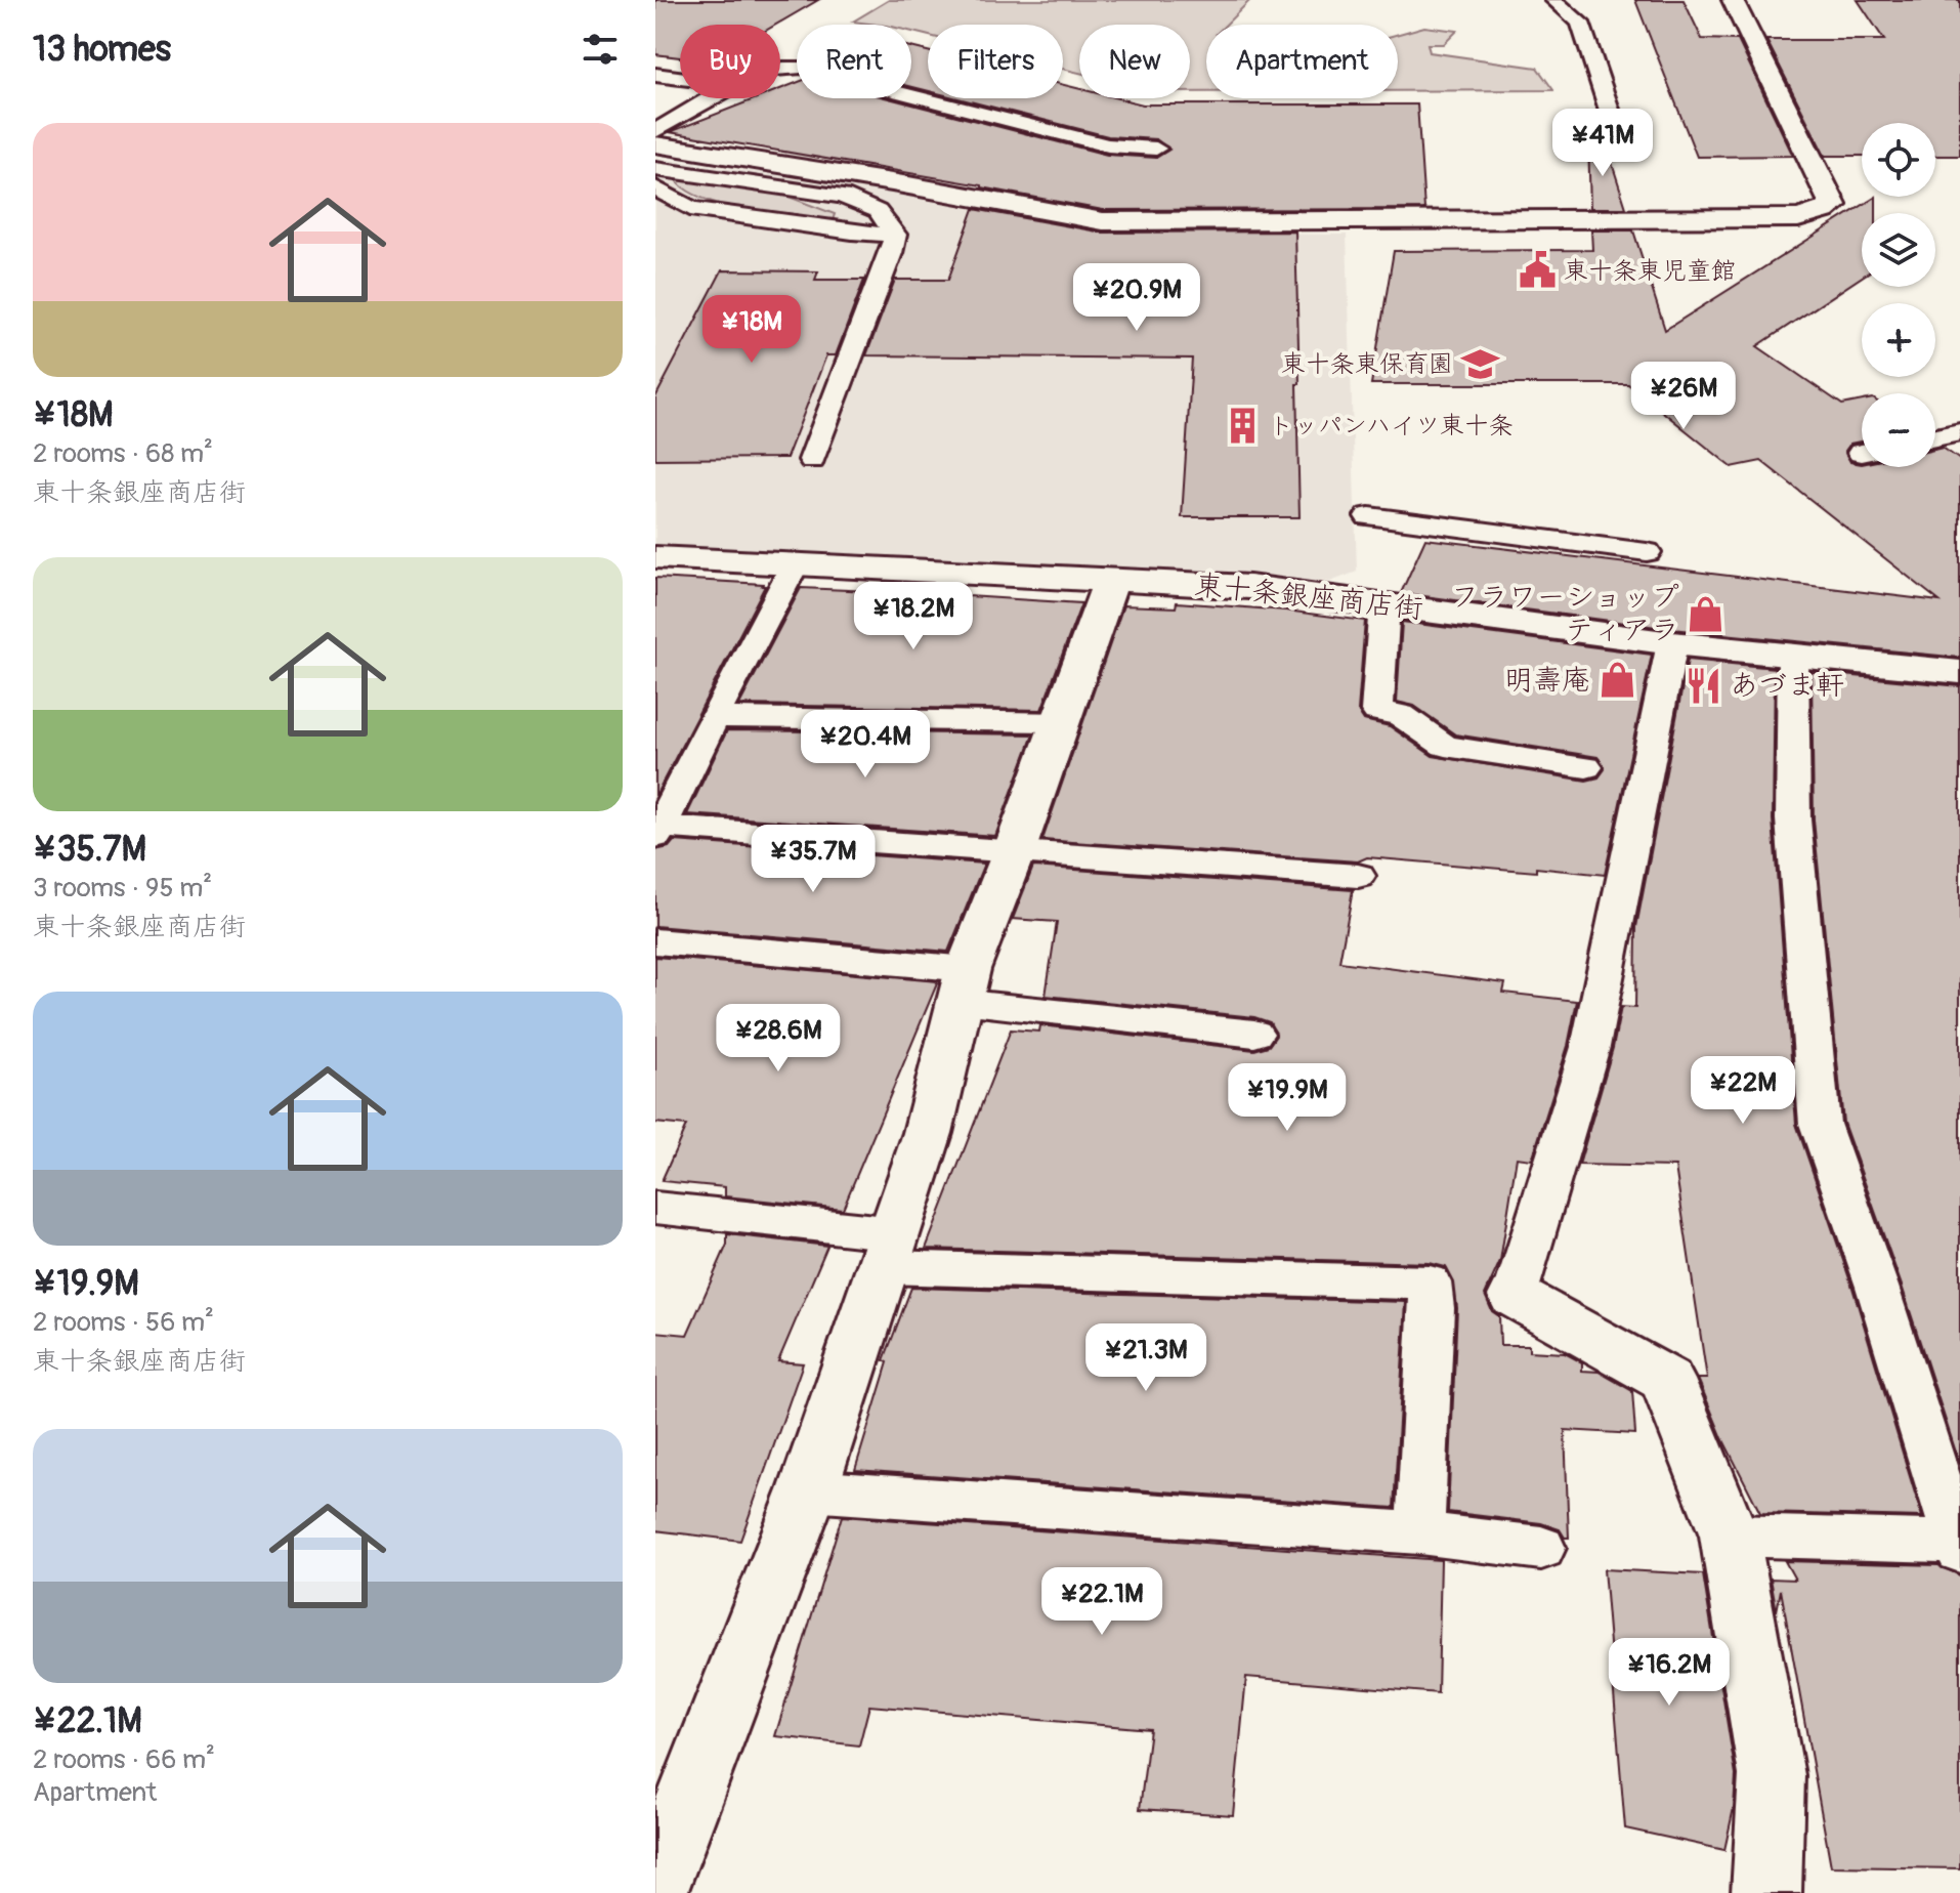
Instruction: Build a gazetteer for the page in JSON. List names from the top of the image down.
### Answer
{
  "streets": {
    "street": ["東十条銀座商店街"]
  },
  "places": {
    "public building": ["東十条東児童館"],
    "school or university": ["東十条東保育園"],
    "building": ["トッパンハイツ東十条"],
    "shop": ["フラワーショップ ティアラ", "明壽庵"],
    "restaurant": ["あづま軒"]
  },
  "page": {
    "heading": "13 homes",
    "chip": [
      "Buy",
      "Rent",
      "Filters",
      "New",
      "Apartment"
    ],
    "list": [
      {
        "name": "¥18M",
        "note": "2 rooms · 68 m² · 東十条銀座商店街"
      },
      {
        "name": "¥35.7M",
        "note": "3 rooms · 95 m² · 東十条銀座商店街"
      },
      {
        "name": "¥19.9M",
        "note": "2 rooms · 56 m² · 東十条銀座商店街"
      },
      {
        "name": "¥22.1M",
        "note": "2 rooms · 66 m² · Apartment"
      }
    ],
    "price": [
      "¥41M",
      "¥20.9M",
      "¥18M",
      "¥26M",
      "¥18.2M",
      "¥20.4M",
      "¥35.7M",
      "¥28.6M",
      "¥22M",
      "¥19.9M",
      "¥21.3M",
      "¥22.1M",
      "¥16.2M"
    ],
    "map_buttons": ["+", "−"]
  }
}
